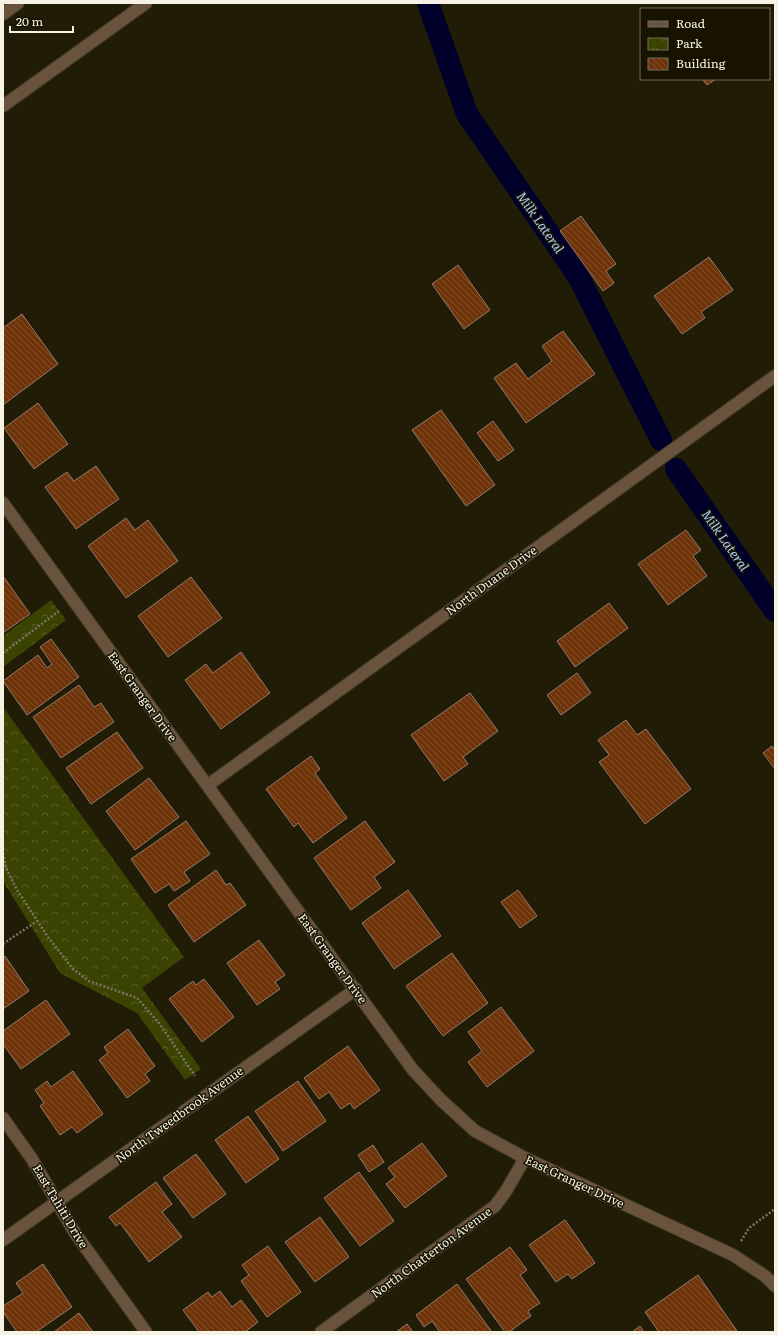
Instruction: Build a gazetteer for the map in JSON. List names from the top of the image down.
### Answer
{
  "streets": {
    "street": [
      "North Duane Drive",
      "East Granger Drive",
      "North Tweedbrook Avenue",
      "East Tahiti Drive",
      "North Chatterton Avenue"
    ]
  },
  "crossings": [
    ["North Duane Drive", "East Granger Drive"],
    ["East Granger Drive", "North Tweedbrook Avenue"],
    ["East Granger Drive", "North Chatterton Avenue"],
    ["North Tweedbrook Avenue", "East Tahiti Drive"]
  ],
  "water": ["Milk Lateral"],
  "legend": ["Road", "Park", "Building"],
  "scale_bar": "20 m"
}
